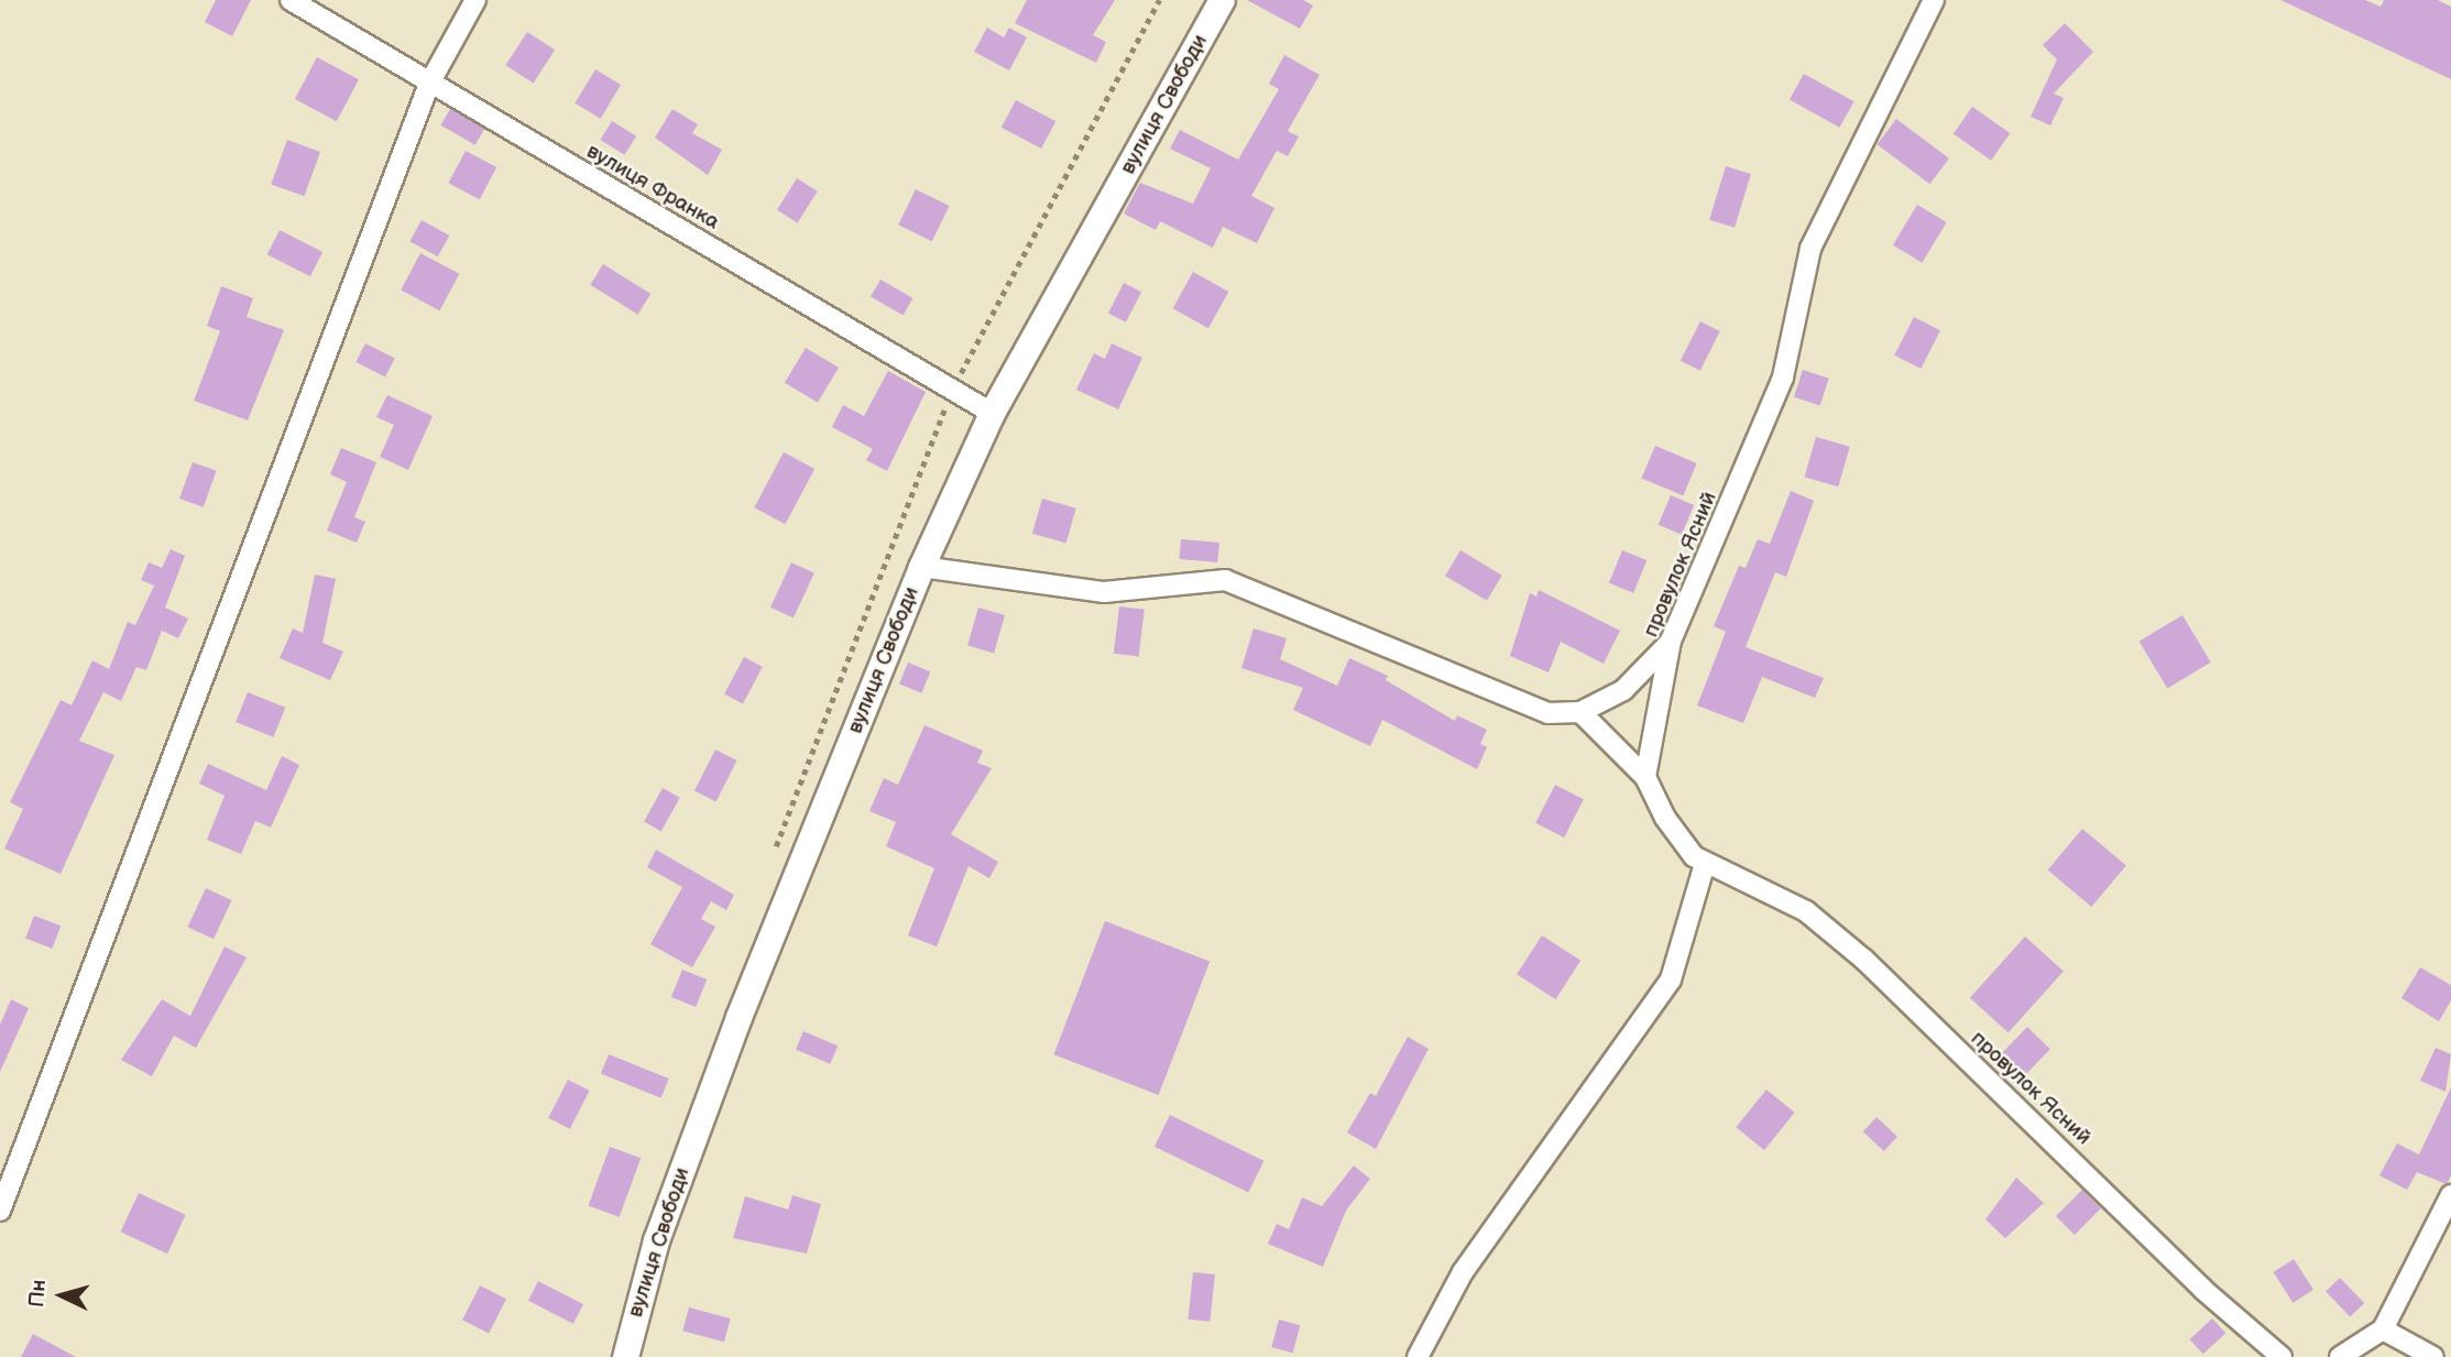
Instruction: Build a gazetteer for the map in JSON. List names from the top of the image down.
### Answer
{
  "streets": {
    "street": ["вулиця Свободи", "вулиця Франка", "провулок Ясний"]
  },
  "crossings": [
    ["вулиця Свободи", "вулиця Франка"]
  ],
  "north": "left"
}
